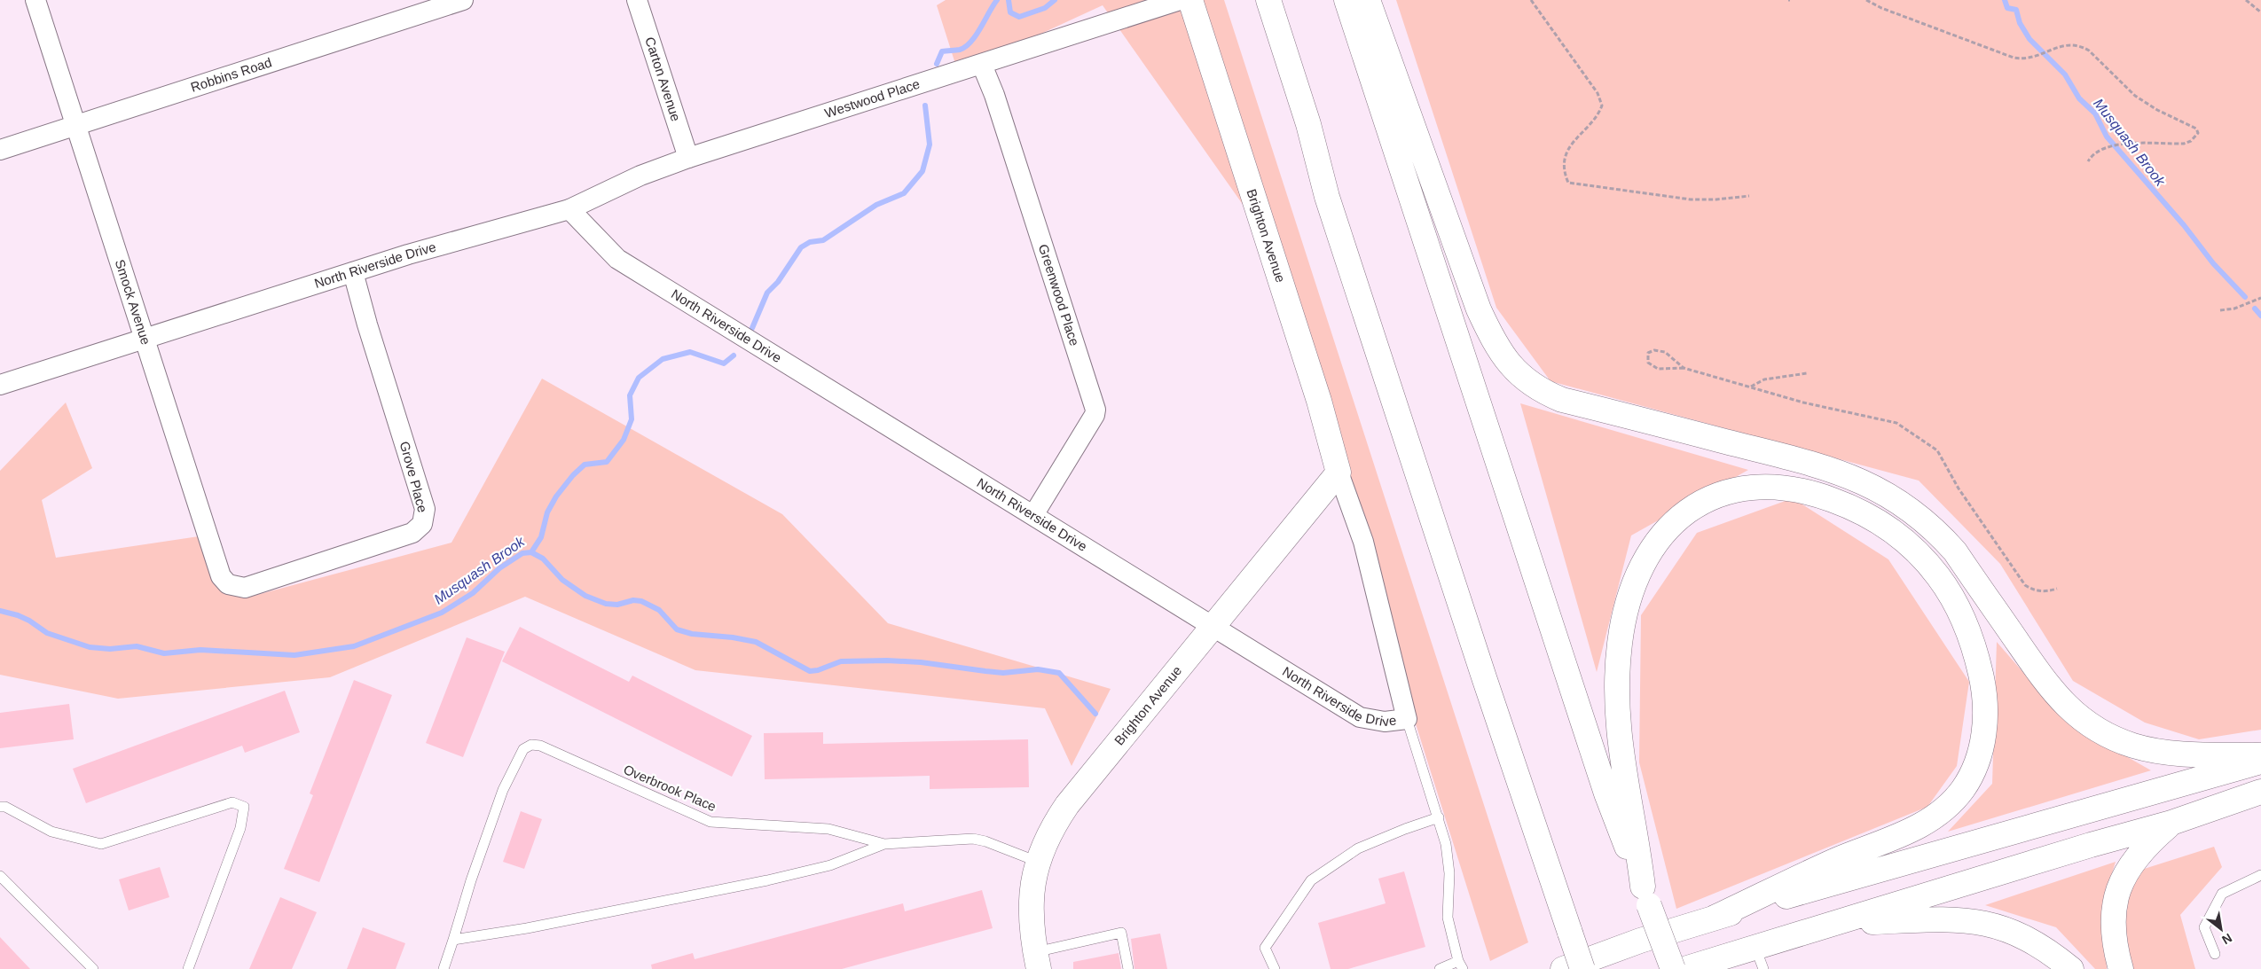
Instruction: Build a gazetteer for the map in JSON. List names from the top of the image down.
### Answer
{
  "streets": {
    "main road": ["Brighton Avenue"],
    "street": [
      "Robbins Road",
      "Carton Avenue",
      "Westwood Place",
      "North Riverside Drive",
      "Greenwood Place",
      "Smock Avenue",
      "Grove Place"
    ],
    "lane": ["Overbrook Place"]
  },
  "crossings": [
    ["Robbins Road", "Smock Avenue"],
    ["Carton Avenue", "Westwood Place"],
    ["Westwood Place", "North Riverside Drive"],
    ["Westwood Place", "Greenwood Place"],
    ["Brighton Avenue", "North Riverside Drive"],
    ["Brighton Avenue", "Overbrook Place"],
    ["North Riverside Drive", "Greenwood Place"],
    ["North Riverside Drive", "Smock Avenue"],
    ["North Riverside Drive", "Grove Place"],
    ["Smock Avenue", "Grove Place"]
  ],
  "water": ["Musquash Brook"],
  "north": "bottom right"
}
